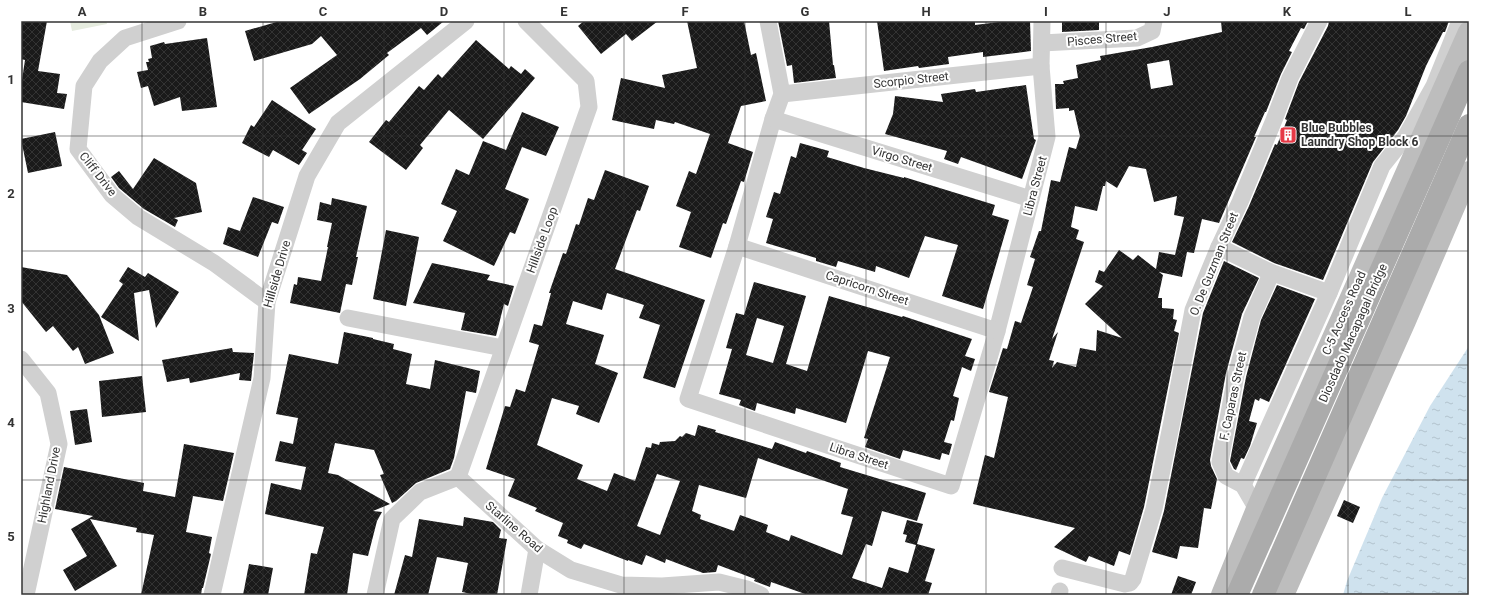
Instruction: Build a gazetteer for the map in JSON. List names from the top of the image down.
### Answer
{
  "streets": {
    "main road": ["Diosdado Macapagal Bridge"],
    "street": [
      "Pisces Street",
      "Scorpio Street",
      "Virgo Street",
      "Cliff Drive",
      "Libra Street",
      "Hillside Loop",
      "O. De Guzman Street",
      "Hillside Drive",
      "Capricorn Street",
      "C-5 Access Road",
      "F. Caparas Street",
      "Highland Drive",
      "Starline Road"
    ]
  },
  "crossings": [
    ["Pisces Street", "Libra Street"],
    ["Scorpio Street", "Libra Street"],
    ["Virgo Street", "Libra Street"],
    ["Cliff Drive", "Hillside Drive"],
    ["Libra Street", "Capricorn Street"],
    ["Hillside Loop", "Starline Road"]
  ],
  "places": {
    "building": ["Blue Bubbles Laundry Shop Block 6"]
  },
  "grid": {
    "columns": [
      "A",
      "B",
      "C",
      "D",
      "E",
      "F",
      "G",
      "H",
      "I",
      "J",
      "K",
      "L"
    ],
    "rows": [
      "1",
      "2",
      "3",
      "4",
      "5"
    ]
  }
}
